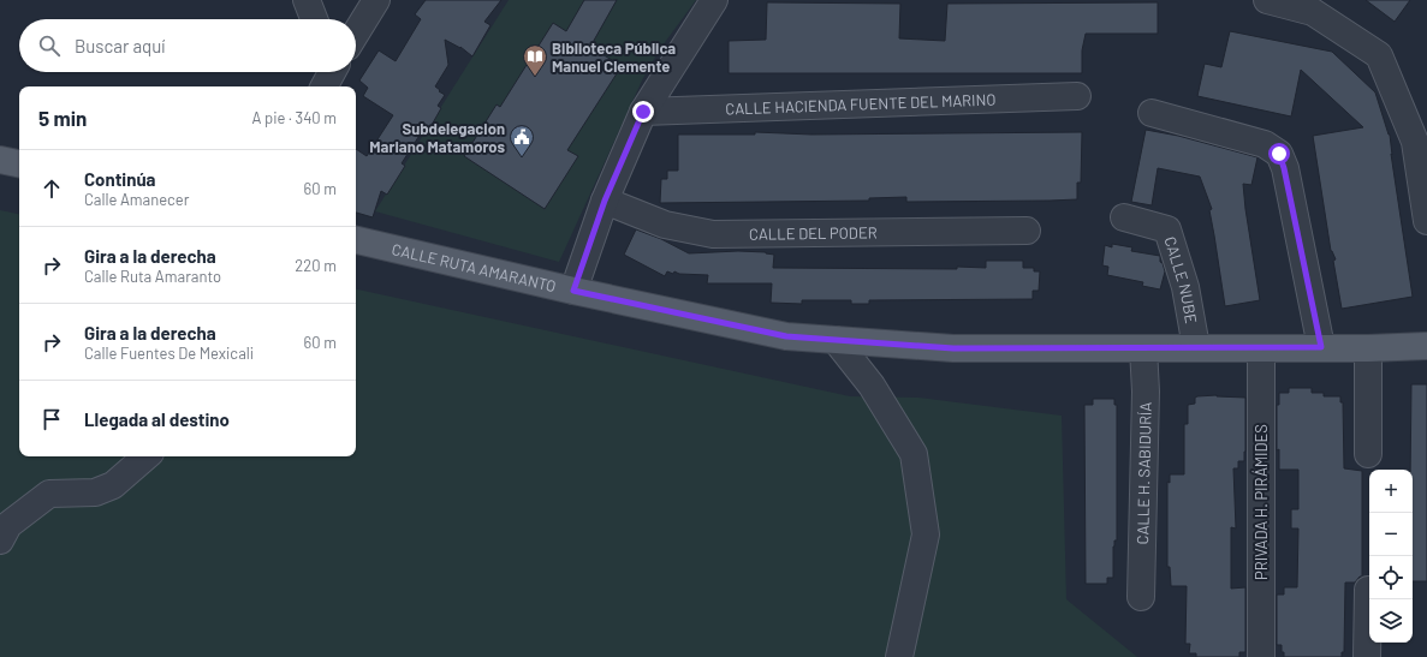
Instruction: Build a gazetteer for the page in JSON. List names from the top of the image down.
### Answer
{
  "streets": {
    "main road": ["CALLE RUTA AMARANTO"],
    "street": [
      "CALLE HACIENDA FUENTE DEL MARINO",
      "CALLE DEL PODER",
      "CALLE NUBE",
      "CALLE H. SABIDURÍA",
      "PRIVADA H. PIRÁMIDES"
    ]
  },
  "crossings": [
    ["CALLE RUTA AMARANTO", "CALLE NUBE"],
    ["CALLE RUTA AMARANTO", "CALLE H. SABIDURÍA"],
    ["CALLE RUTA AMARANTO", "PRIVADA H. PIRÁMIDES"]
  ],
  "places": {
    "library": ["Biblioteca Pública Manuel Clemente"],
    "public building": ["Subdelegacion Mariano Matamoros"]
  },
  "page": {
    "search": "Buscar aquí",
    "heading": ["5 min", "A pie · 340 m"],
    "list": [
      ["Continúa", "Calle Amanecer", "60 m"],
      ["Gira a la derecha", "Calle Ruta Amaranto", "220 m"],
      ["Gira a la derecha", "Calle Fuentes De Mexicali", "60 m"],
      "Llegada al destino"
    ],
    "map_buttons": ["+", "−"]
  }
}
